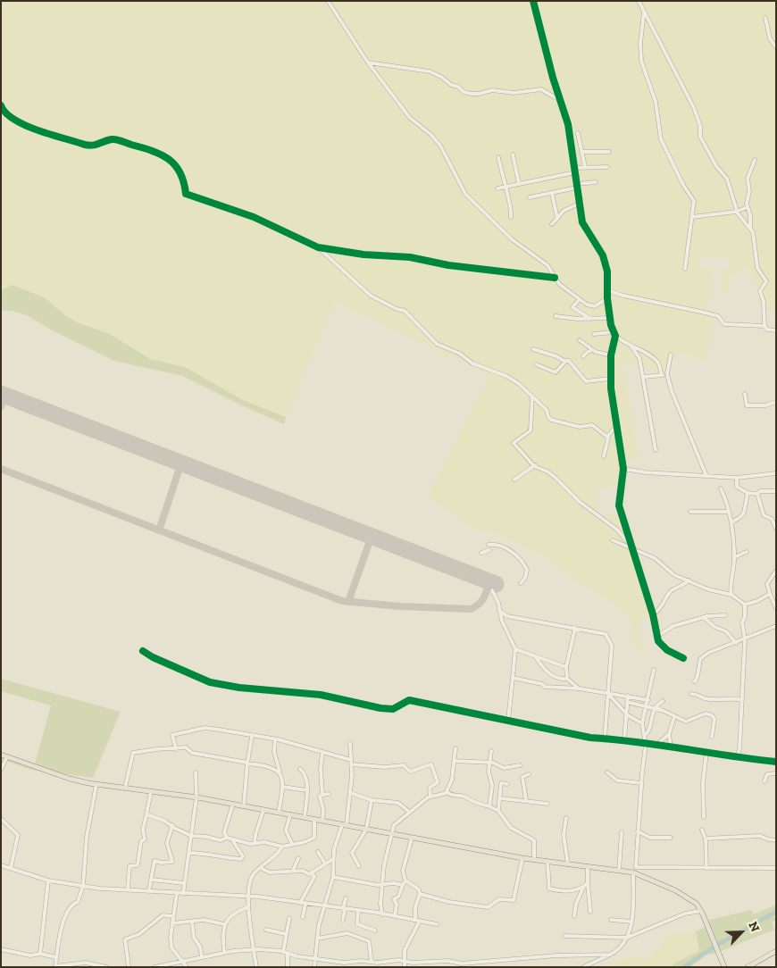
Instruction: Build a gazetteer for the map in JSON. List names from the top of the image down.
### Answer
{
  "north": "top right"
}
